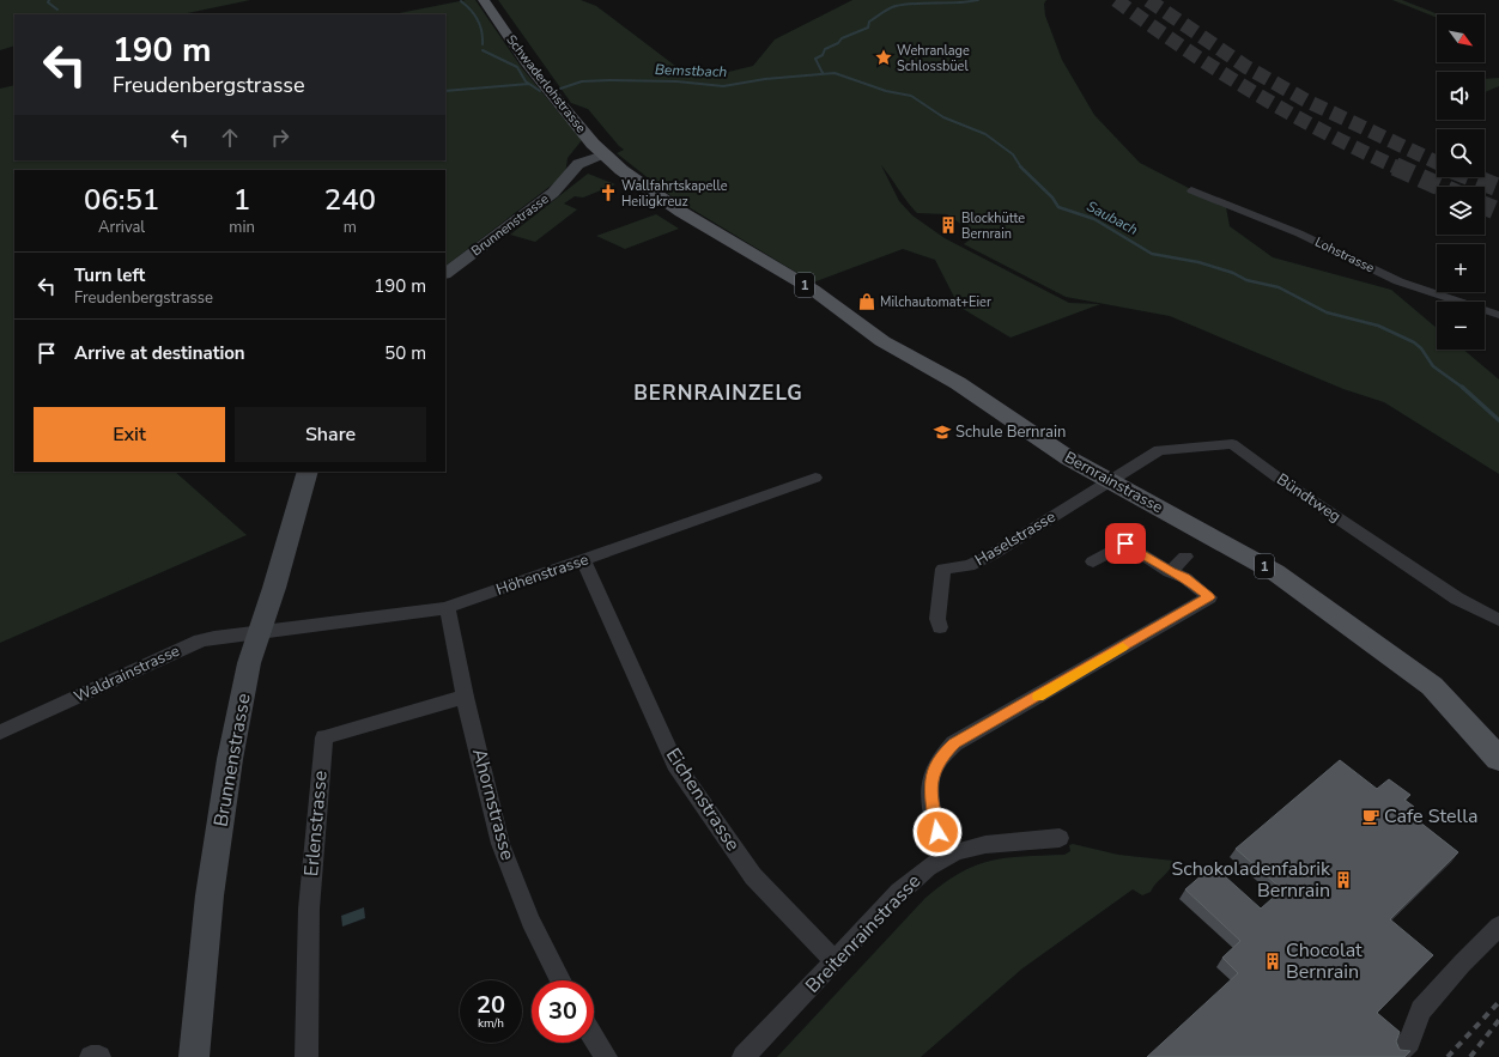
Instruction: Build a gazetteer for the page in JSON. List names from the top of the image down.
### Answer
{
  "streets": {
    "main road": [
      "Schwaderlohstrasse",
      "Brunnenstrasse",
      "1",
      "Bernrainstrasse"
    ],
    "street": [
      "Lohstrasse",
      "Bündtweg",
      "Haselstrasse",
      "Höhenstrasse",
      "Waldrainstrasse",
      "Eichenstrasse",
      "Ahornstrasse",
      "Erlenstrasse",
      "Breitenrainstrasse"
    ]
  },
  "crossings": [
    ["Schwaderlohstrasse", "Bernrainstrasse"],
    ["Brunnenstrasse", "Bernrainstrasse"],
    ["Brunnenstrasse", "Höhenstrasse"],
    ["Brunnenstrasse", "Waldrainstrasse"],
    ["Bernrainstrasse", "Bündtweg"],
    ["Bernrainstrasse", "Haselstrasse"],
    ["Bündtweg", "Haselstrasse"],
    ["Höhenstrasse", "Waldrainstrasse"],
    ["Höhenstrasse", "Eichenstrasse"],
    ["Höhenstrasse", "Ahornstrasse"],
    ["Eichenstrasse", "Breitenrainstrasse"],
    ["Ahornstrasse", "Erlenstrasse"]
  ],
  "districts": ["BERNRAINZELG"],
  "water": ["Bemstbach", "Saubach"],
  "places": {
    "place": ["Wehranlage Schlossbüel"],
    "church": ["Wallfahrtskapelle Heiligkreuz"],
    "building": ["Blockhütte Bernrain", "Schokoladenfabrik Bernrain", "Chocolat Bernrain"],
    "shop": ["Milchautomat+Eier"],
    "school or university": ["Schule Bernrain"],
    "cafe": ["Cafe Stella"]
  },
  "north": "bottom right",
  "page": {
    "map_buttons": ["+", "−"],
    "turn": ["190 m", "Freudenbergstrasse"],
    "eta": [
      "06:51",
      "Arrival",
      "1",
      "min",
      "240",
      "m"
    ],
    "list": [
      {
        "name": "Turn left",
        "note": "Freudenbergstrasse",
        "value": "190 m"
      },
      {
        "name": "Arrive at destination",
        "value": "50 m"
      }
    ],
    "buttons": ["Exit", "Share"],
    "speed": "20 km/h",
    "limit": "30"
  }
}
